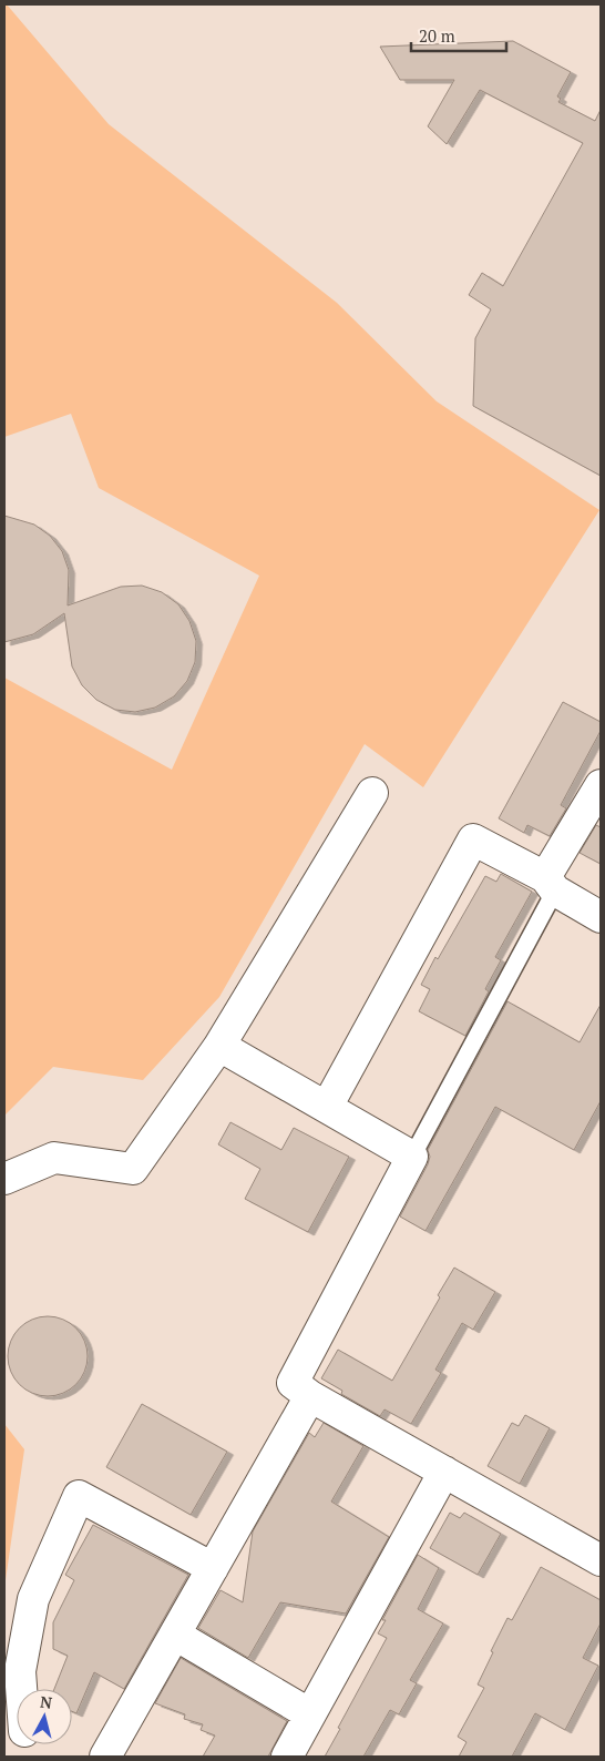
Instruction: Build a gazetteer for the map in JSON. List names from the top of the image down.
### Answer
{
  "scale_bar": "20 m",
  "north": "top"
}
